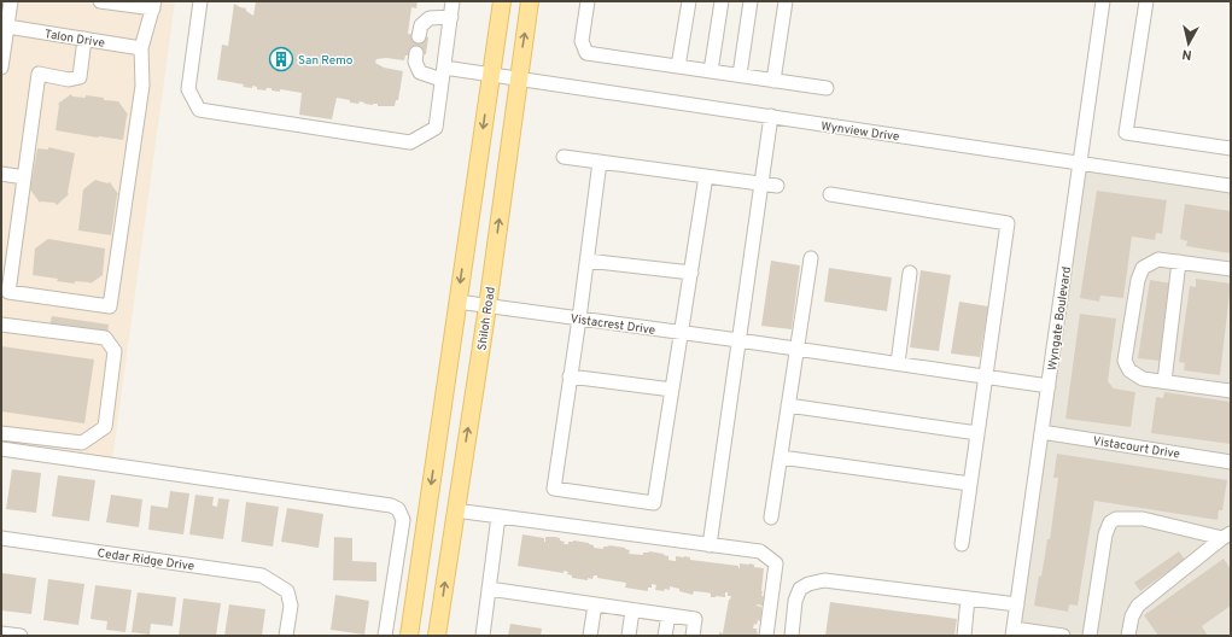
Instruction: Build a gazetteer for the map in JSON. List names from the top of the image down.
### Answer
{
  "streets": {
    "main road": ["Shiloh Road"],
    "street": [
      "Talon Drive",
      "Wynview Drive",
      "Wyngate Boulevard",
      "Vistacrest Drive",
      "Vistacourt Drive",
      "Cedar Ridge Drive"
    ]
  },
  "crossings": [
    ["Wynview Drive", "Shiloh Road"],
    ["Wynview Drive", "Wyngate Boulevard"],
    ["Shiloh Road", "Vistacrest Drive"],
    ["Wyngate Boulevard", "Vistacrest Drive"],
    ["Wyngate Boulevard", "Vistacourt Drive"]
  ],
  "places": {
    "building": ["San Remo"]
  },
  "north": "bottom"
}
